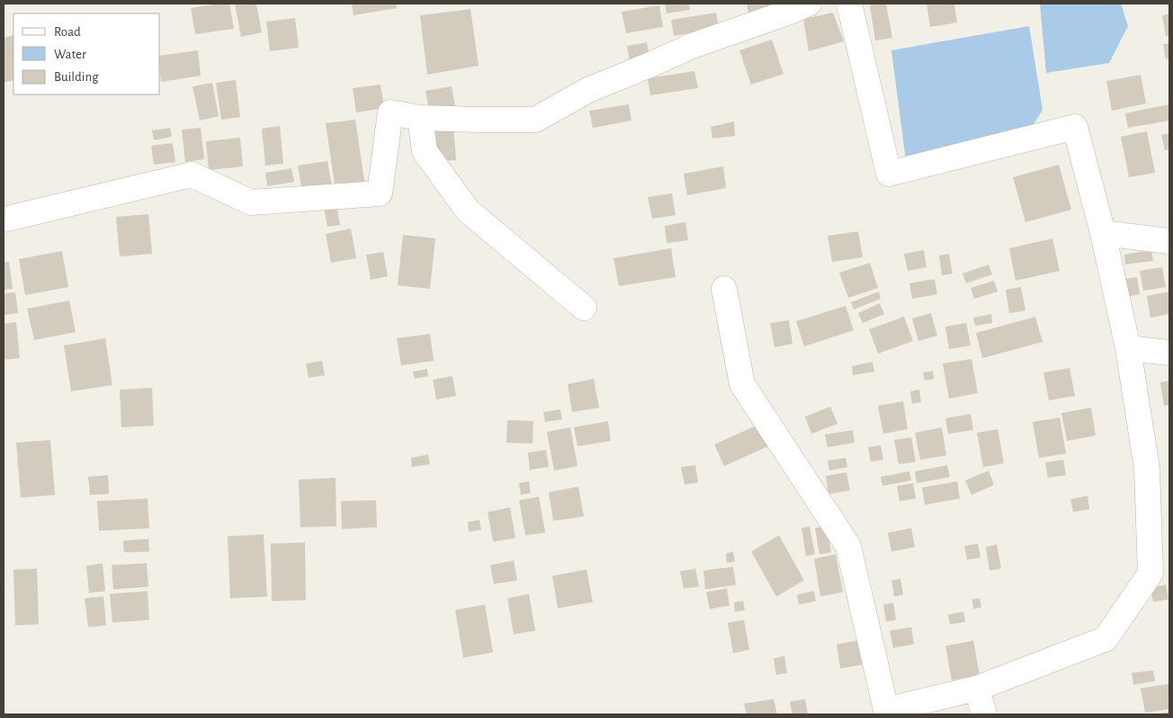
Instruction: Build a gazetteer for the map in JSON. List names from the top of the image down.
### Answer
{
  "legend": ["Road", "Water", "Building"]
}
